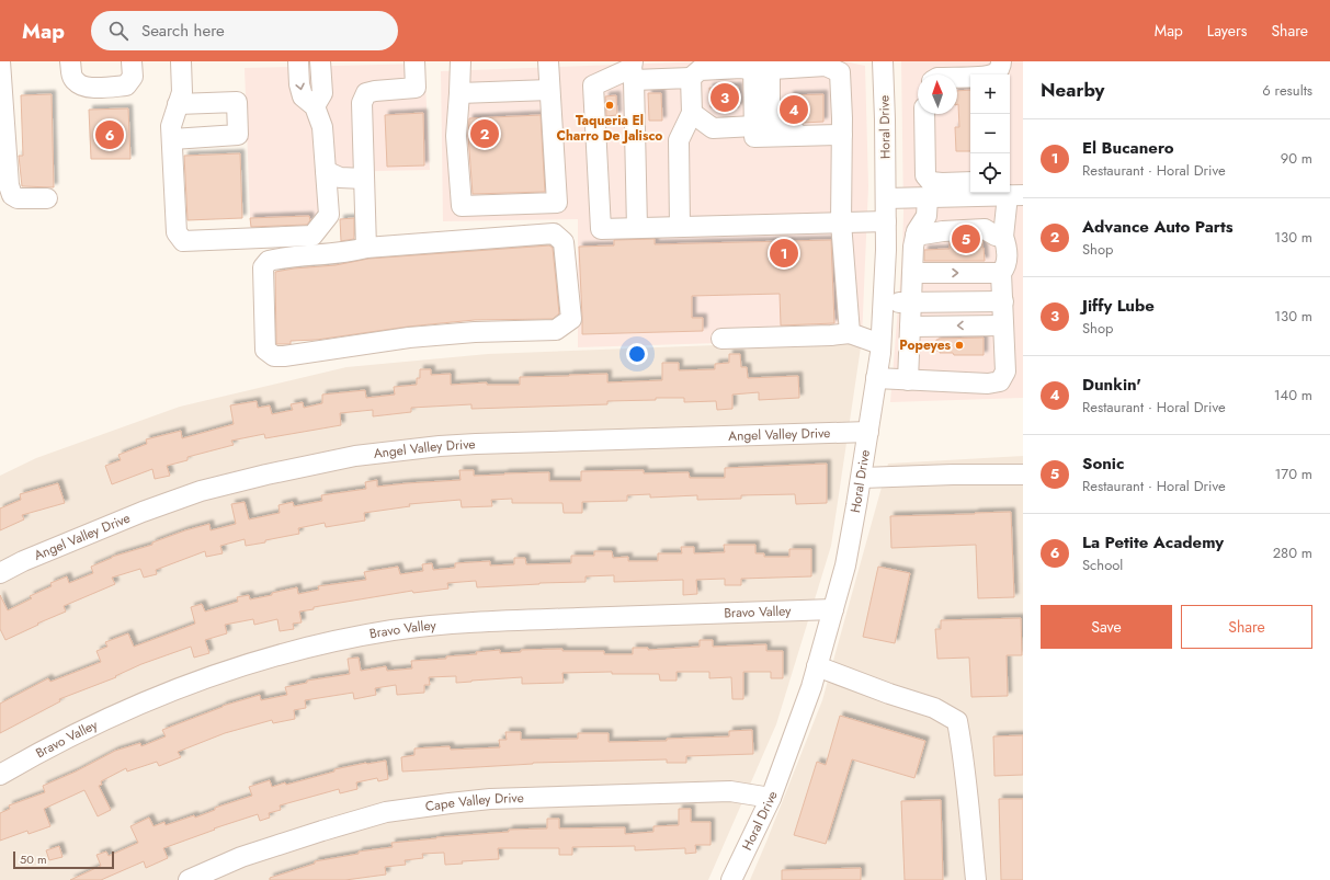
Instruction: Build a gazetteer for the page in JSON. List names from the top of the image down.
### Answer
{
  "streets": {
    "street": [
      "Horal Drive",
      "Angel Valley Drive",
      "Bravo Valley",
      "Cape Valley Drive"
    ]
  },
  "crossings": [
    ["Horal Drive", "Angel Valley Drive"],
    ["Horal Drive", "Bravo Valley"],
    ["Horal Drive", "Cape Valley Drive"]
  ],
  "places": ["Taqueria El Charro De Jalisco", "Popeyes"],
  "scale_bar": "50 m",
  "north": "top",
  "page": {
    "header": "Map",
    "search": "Search here",
    "nav": ["Map", "Layers", "Share"],
    "heading": ["Nearby", "6 results"],
    "map_buttons": ["+", "−"],
    "pins": [
      "3",
      "4",
      "2",
      "6",
      "5",
      "1"
    ],
    "list": [
      {
        "mark": "1",
        "name": "El Bucanero",
        "note": "Restaurant · Horal Drive",
        "value": "90 m"
      },
      {
        "mark": "2",
        "name": "Advance Auto Parts",
        "note": "Shop",
        "value": "130 m"
      },
      {
        "mark": "3",
        "name": "Jiffy Lube",
        "note": "Shop",
        "value": "130 m"
      },
      {
        "mark": "4",
        "name": "Dunkin'",
        "note": "Restaurant · Horal Drive",
        "value": "140 m"
      },
      {
        "mark": "5",
        "name": "Sonic",
        "note": "Restaurant · Horal Drive",
        "value": "170 m"
      },
      {
        "mark": "6",
        "name": "La Petite Academy",
        "note": "School",
        "value": "280 m"
      }
    ],
    "buttons": ["Save", "Share"],
    "scale": "50 m"
  }
}
